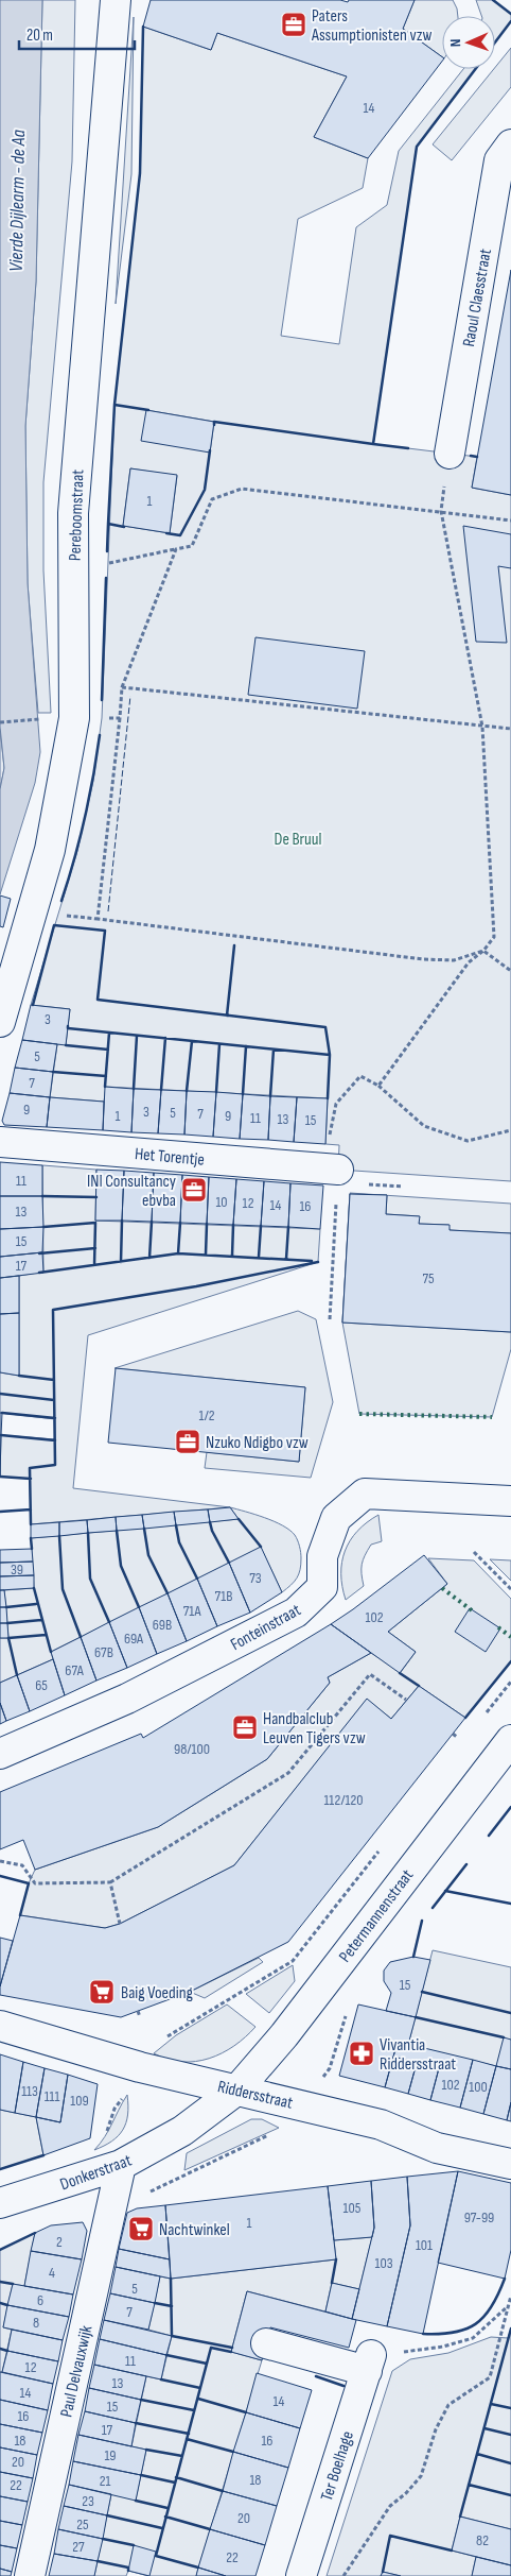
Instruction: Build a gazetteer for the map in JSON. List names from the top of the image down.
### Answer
{
  "streets": {
    "street": [
      "Raoul Claesstraat",
      "Pereboomstraat",
      "Het Torentje",
      "Fonteinstraat",
      "Petermannenstraat",
      "Riddersstraat",
      "Donkerstraat",
      "Paul Delvauxwijk",
      "Ter Boelhage"
    ]
  },
  "crossings": [
    ["Petermannenstraat", "Riddersstraat"],
    ["Petermannenstraat", "Donkerstraat"],
    ["Riddersstraat", "Donkerstraat"],
    ["Donkerstraat", "Paul Delvauxwijk"]
  ],
  "water": ["Vierde Dijlearm - de Aa"],
  "parks": ["De Bruul"],
  "places": {
    "office": [
      "Paters Assumptionisten vzw",
      "INI Consultancy ebvba",
      "Nzuko Ndigbo vzw",
      "Handbalclub Leuven Tigers vzw"
    ],
    "supermarket": ["Baig Voeding", "Nachtwinkel"],
    "pharmacy": ["Vivantia Riddersstraat"]
  },
  "house_numbers": [
    "14",
    "1",
    "3",
    "5",
    "7",
    "9",
    "3",
    "5",
    "7",
    "1",
    "9",
    "11",
    "13",
    "15",
    "11",
    "10",
    "12",
    "14",
    "16",
    "13",
    "15",
    "17",
    "75",
    "1/2",
    "39",
    "73",
    "71B",
    "71A",
    "102",
    "69B",
    "69A",
    "67B",
    "67A",
    "65",
    "98/100",
    "112/120",
    "15",
    "102",
    "100",
    "113",
    "111",
    "109",
    "105",
    "97-99",
    "1",
    "2",
    "101",
    "103",
    "4",
    "5",
    "6",
    "7",
    "8",
    "11",
    "12",
    "13",
    "14",
    "14",
    "15",
    "16",
    "17",
    "18",
    "16",
    "19",
    "20",
    "18",
    "21",
    "22",
    "23",
    "20",
    "25",
    "82",
    "27",
    "22"
  ],
  "scale_bar": "20 m",
  "north": "left"
}
